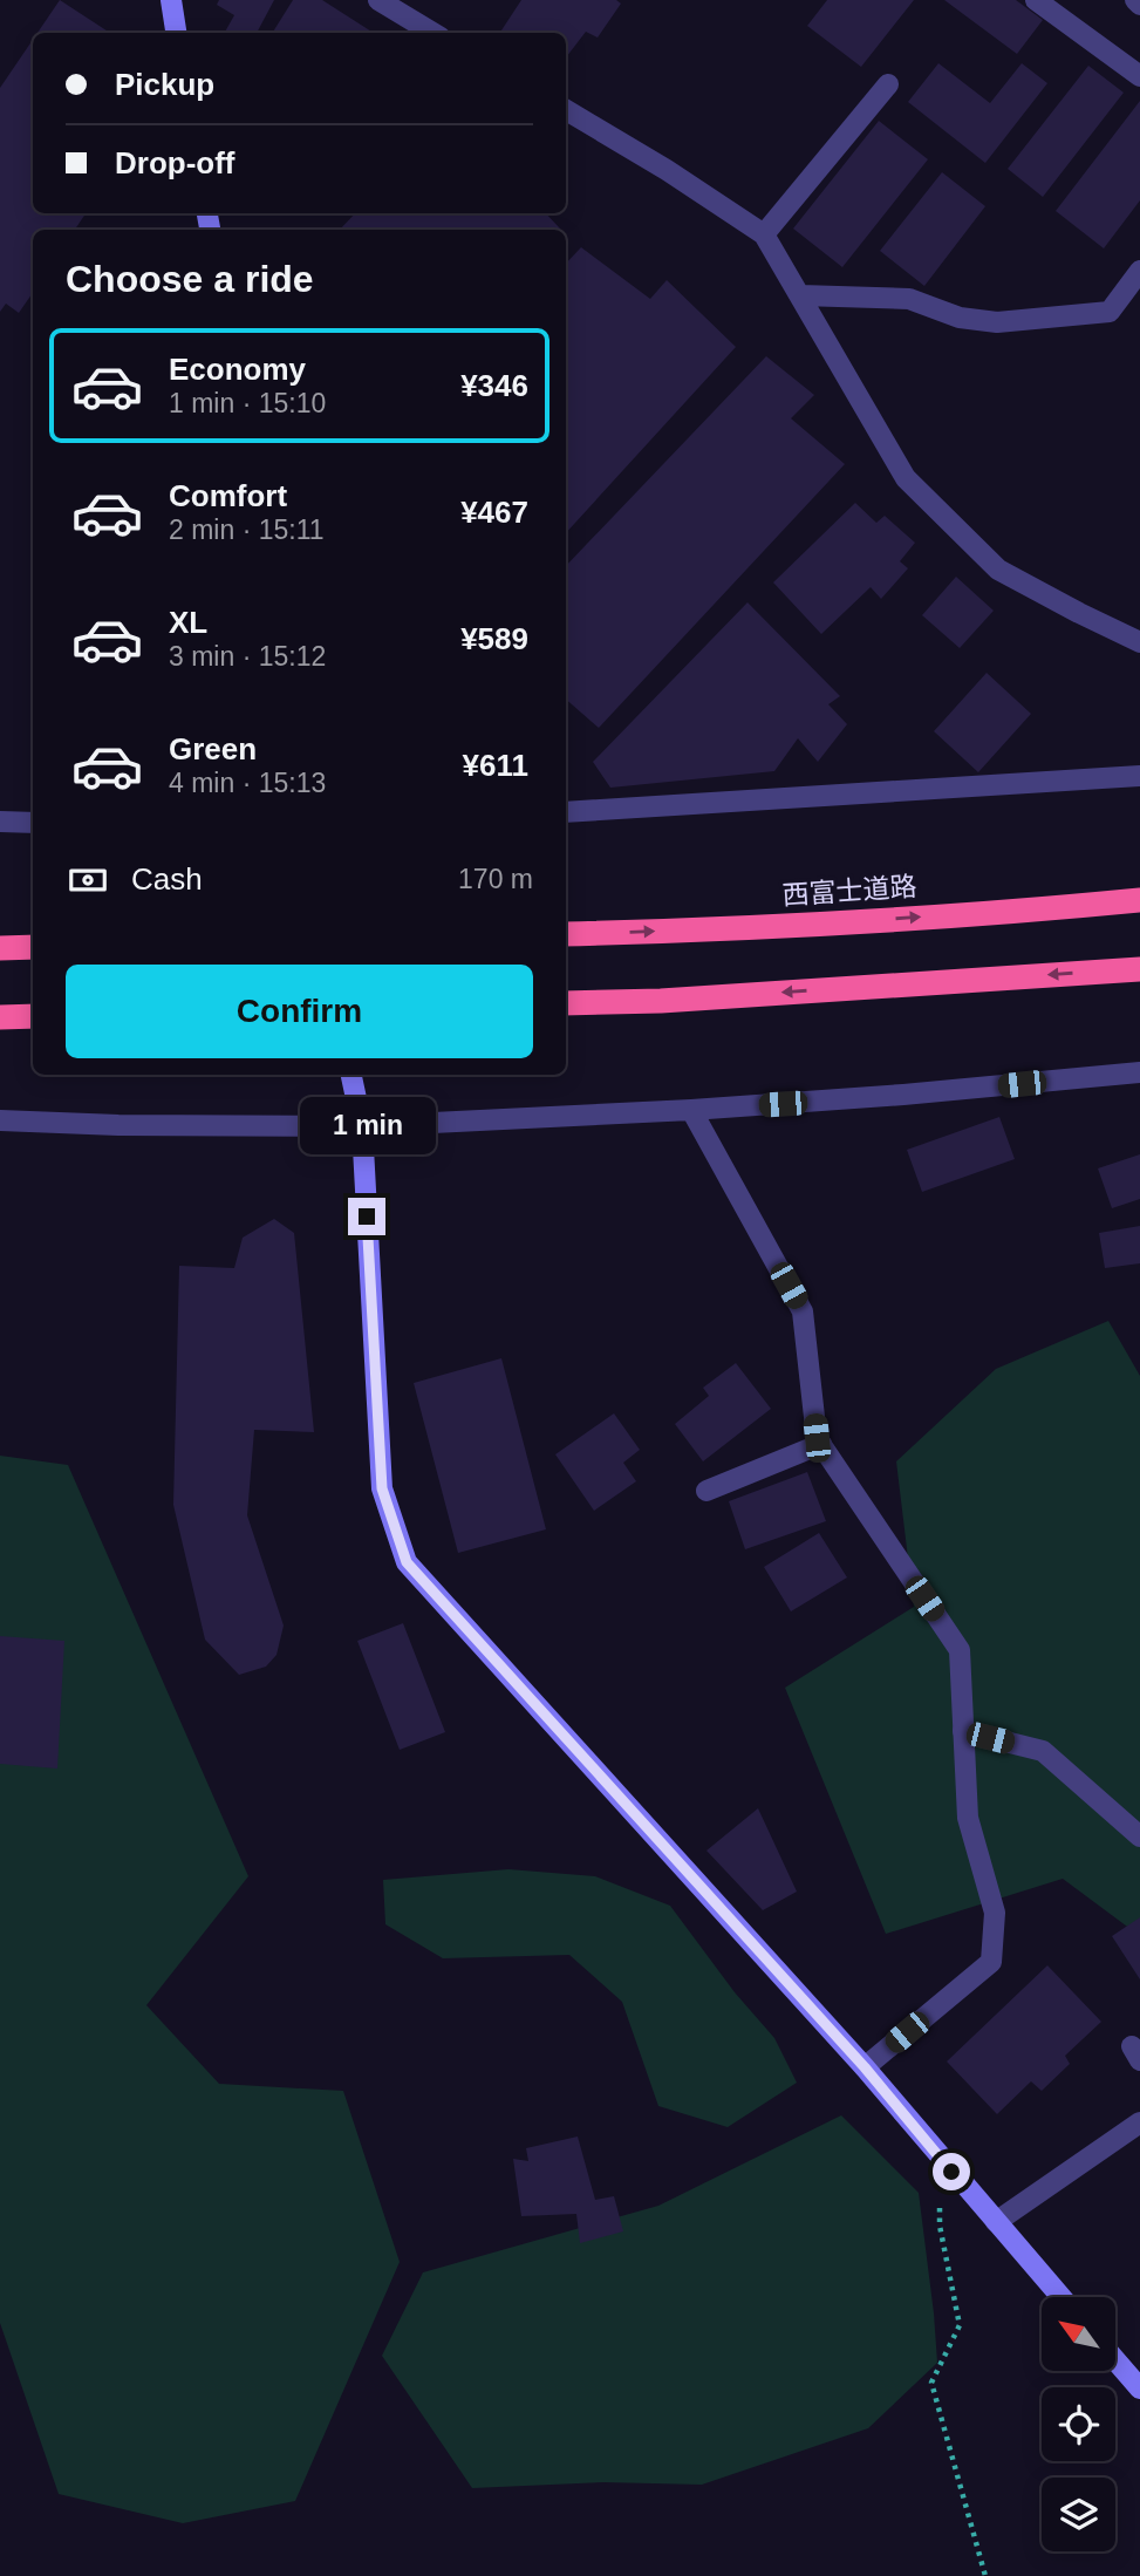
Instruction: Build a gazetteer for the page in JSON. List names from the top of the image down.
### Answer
{
  "streets": {
    "highway": ["西富士道路"]
  },
  "north": "top left",
  "page": {
    "banner": ["Pickup", "Drop-off"],
    "heading": "Choose a ride",
    "list": [
      {
        "name": "Economy",
        "note": "1 min · 15:10",
        "value": "¥346"
      },
      {
        "name": "Comfort",
        "note": "2 min · 15:11",
        "value": "¥467"
      },
      {
        "name": "XL",
        "note": "3 min · 15:12",
        "value": "¥589"
      },
      {
        "name": "Green",
        "note": "4 min · 15:13",
        "value": "¥611"
      }
    ],
    "pay": ["Cash", "170 m"],
    "buttons": "Confirm",
    "bubble": "1 min"
  }
}
